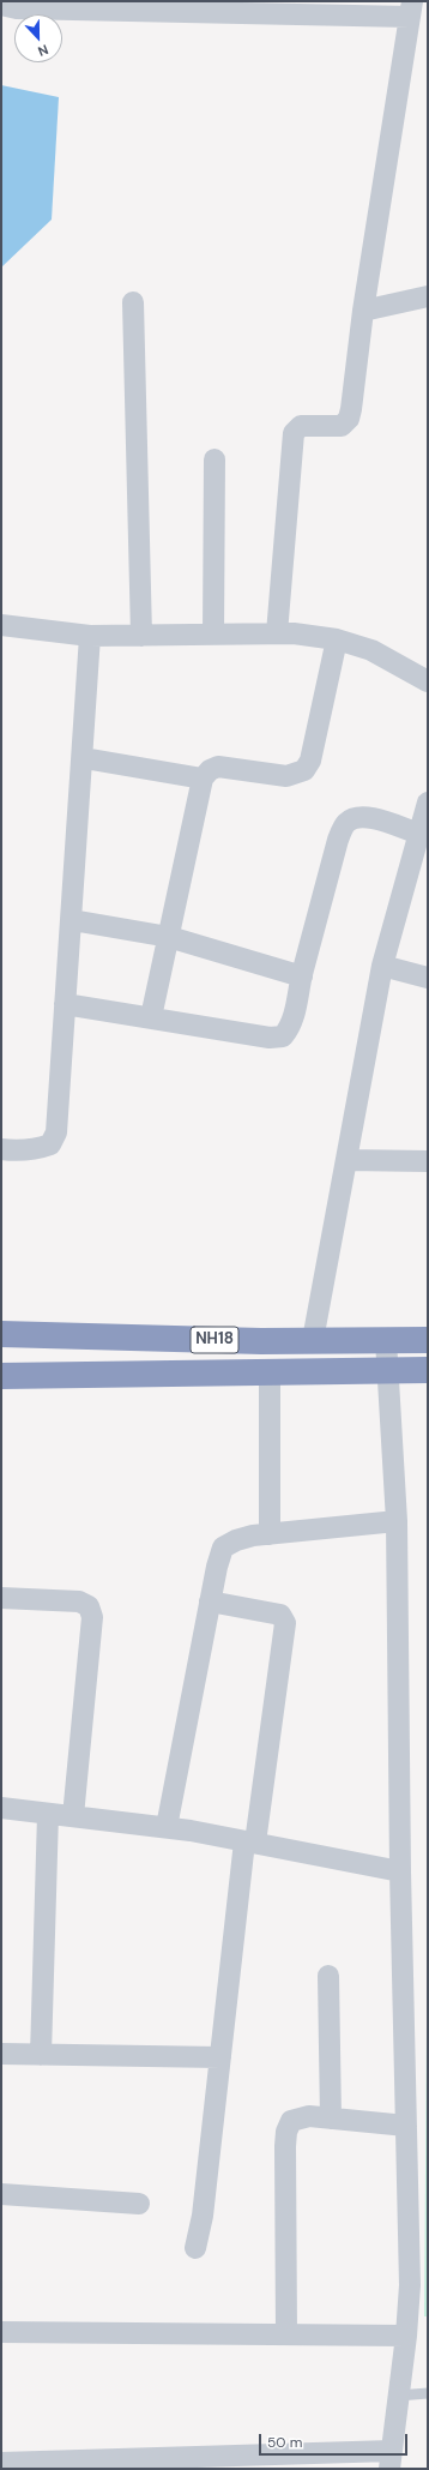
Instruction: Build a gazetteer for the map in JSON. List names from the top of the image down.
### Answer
{
  "streets": {
    "highway": ["NH18"]
  },
  "scale_bar": "50 m",
  "north": "bottom"
}
